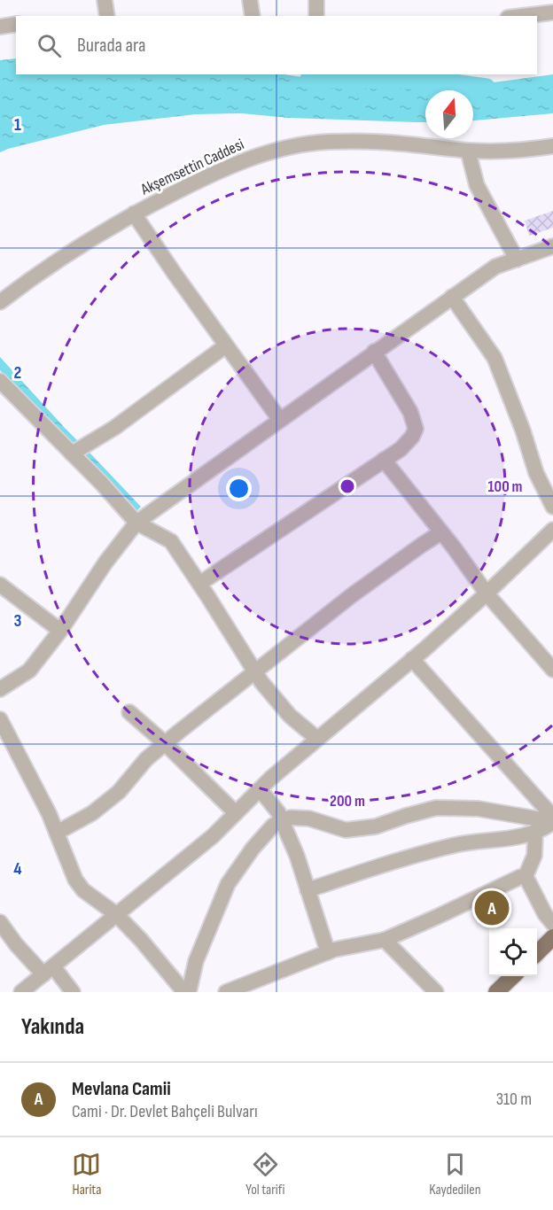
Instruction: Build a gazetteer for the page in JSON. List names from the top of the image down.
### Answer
{
  "streets": {
    "street": ["Akşemsettin Caddesi"]
  },
  "north": "top",
  "page": {
    "search": "Burada ara",
    "pins": "A",
    "heading": "Yakında",
    "list": [
      {
        "mark": "A",
        "name": "Mevlana Camii",
        "note": "Cami · Dr. Devlet Bahçeli Bulvarı",
        "value": "310 m"
      }
    ],
    "nav": ["Harita", "Yol tarifi", "Kaydedilen"]
  },
  "grid": {
    "rows": [
      "1",
      "2",
      "3",
      "4"
    ]
  },
  "rings": ["100 m", "200 m"]
}
